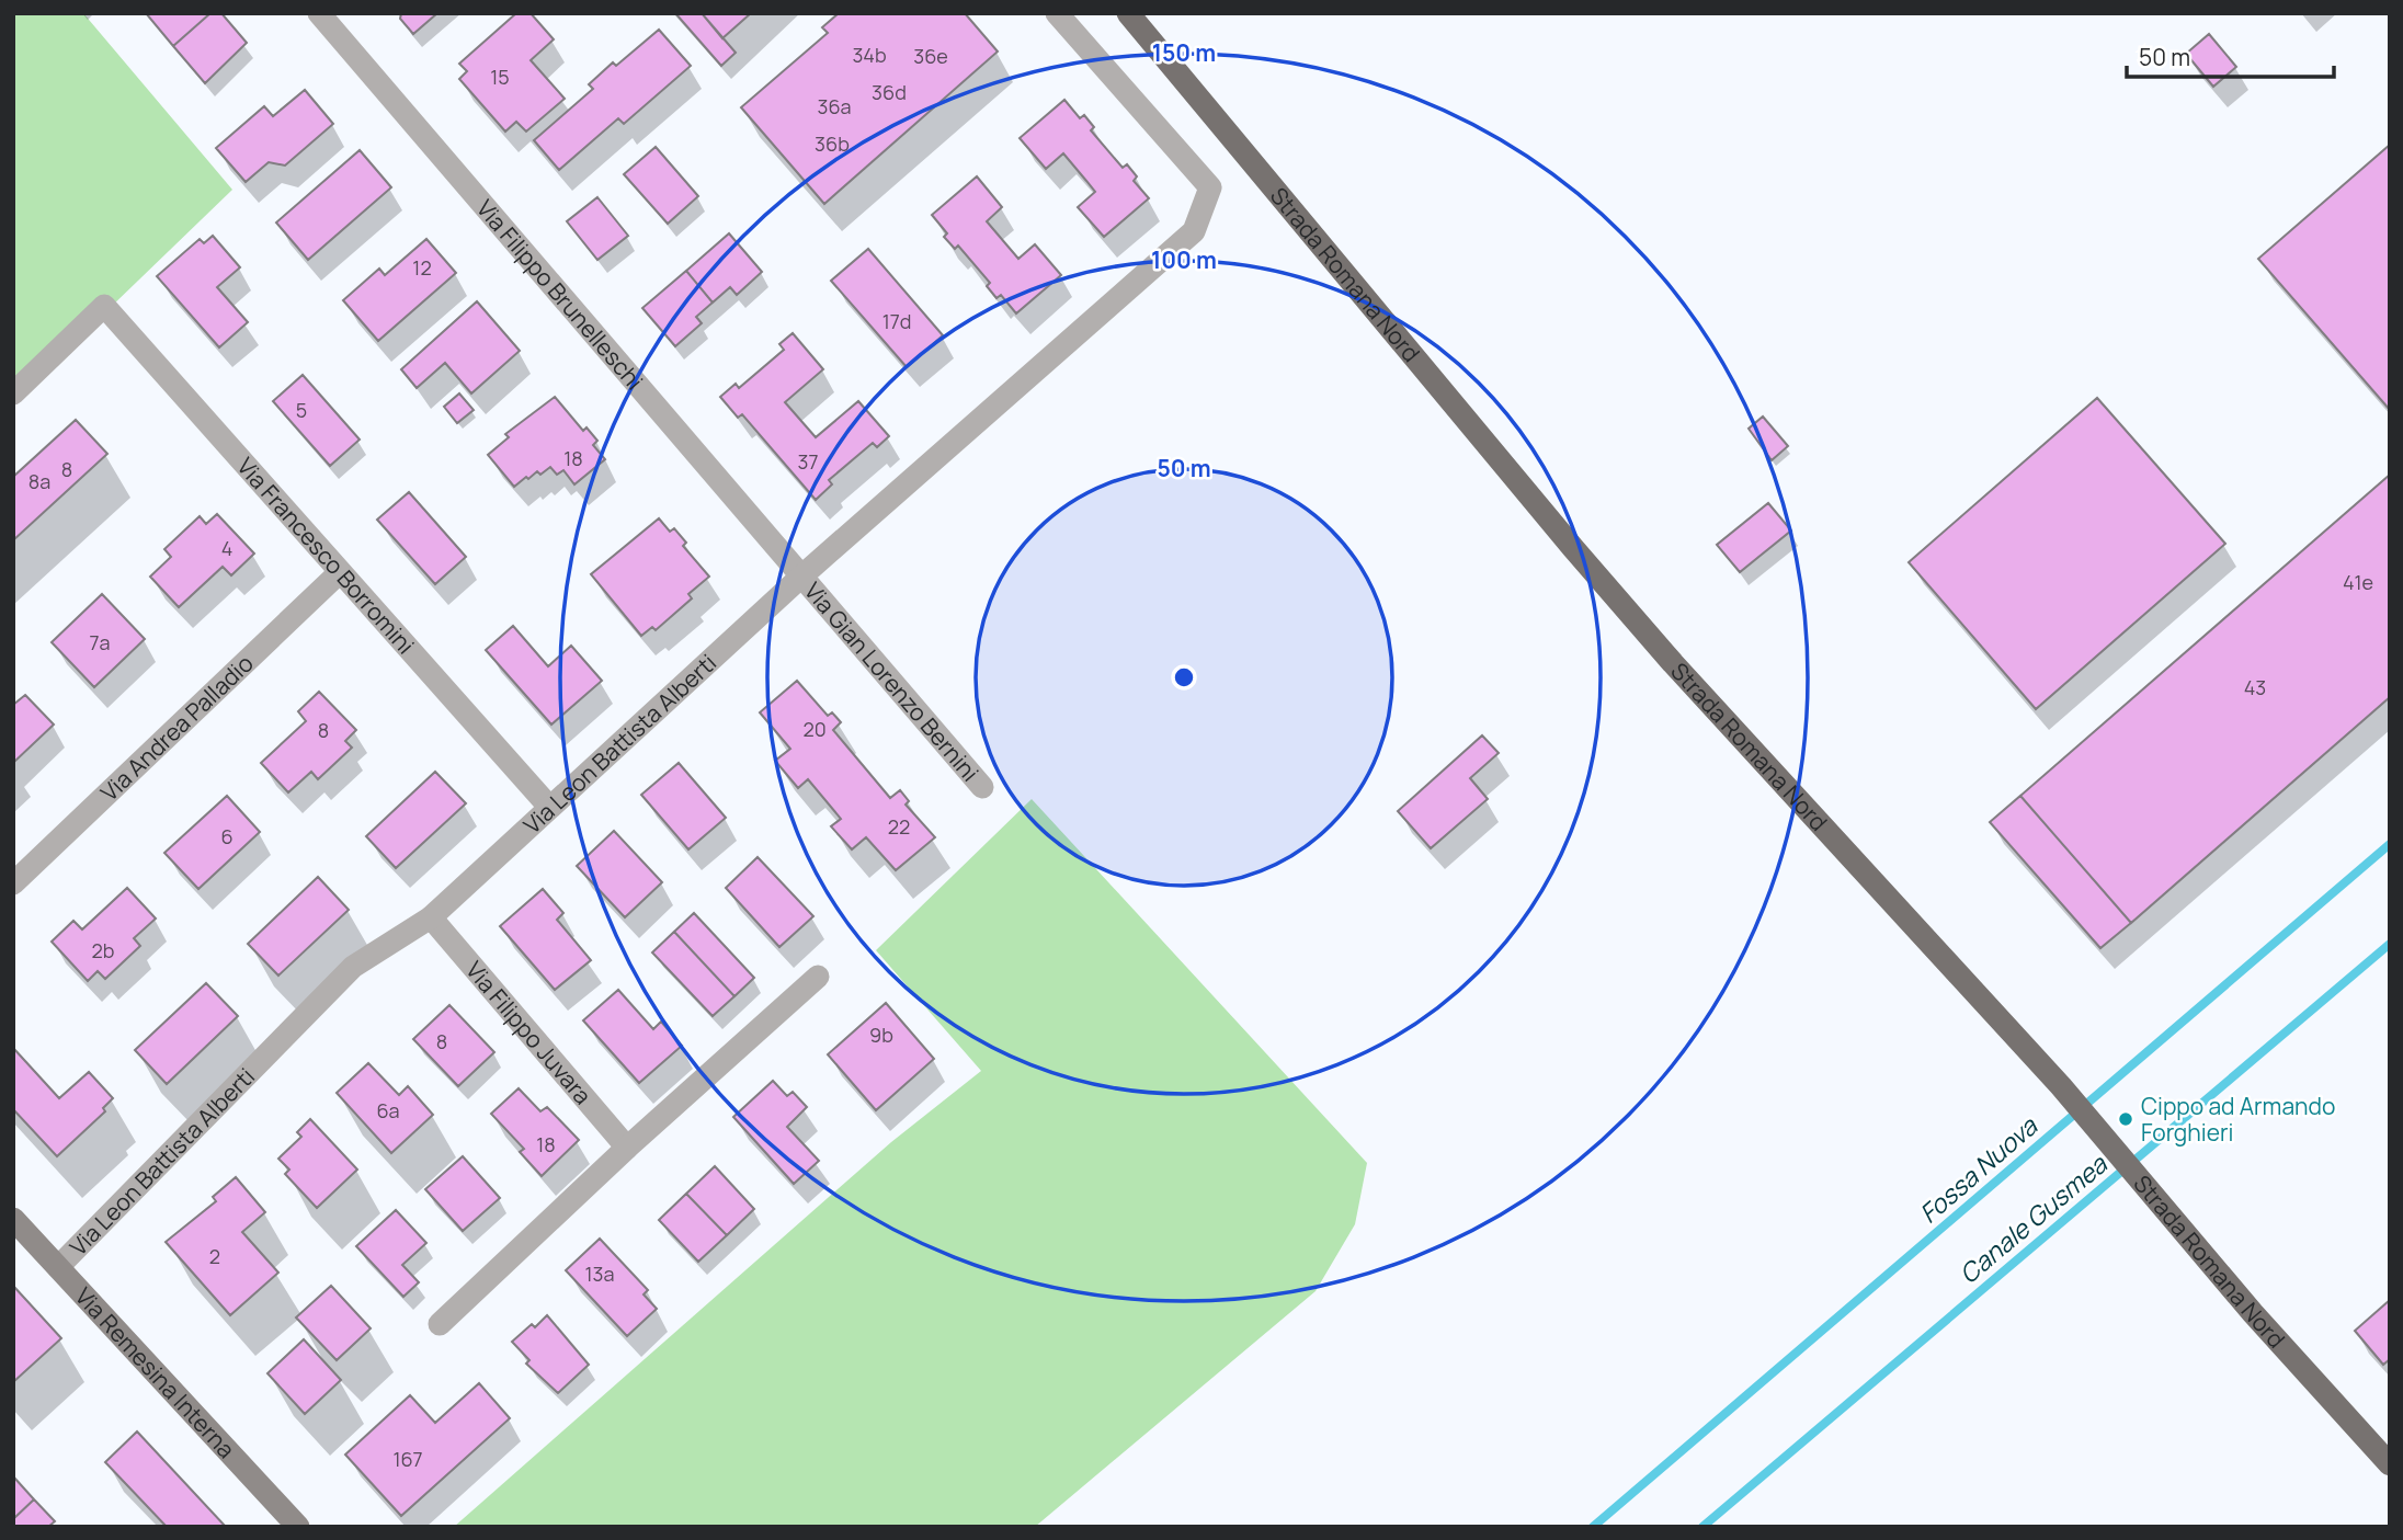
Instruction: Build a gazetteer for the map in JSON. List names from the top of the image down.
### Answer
{
  "streets": {
    "main road": ["Strada Romana Nord"],
    "street": [
      "Via Filippo Brunelleschi",
      "Via Francesco Borromini",
      "Via Gian Lorenzo Bernini",
      "Via Andrea Palladio",
      "Via Leon Battista Alberti",
      "Via Filippo Juvara",
      "Via Remesina Interna"
    ]
  },
  "crossings": [
    ["Via Filippo Brunelleschi", "Via Gian Lorenzo Bernini"],
    ["Via Filippo Brunelleschi", "Via Leon Battista Alberti"],
    ["Via Francesco Borromini", "Via Andrea Palladio"],
    ["Via Francesco Borromini", "Via Leon Battista Alberti"],
    ["Via Gian Lorenzo Bernini", "Via Leon Battista Alberti"],
    ["Via Leon Battista Alberti", "Via Filippo Juvara"],
    ["Via Leon Battista Alberti", "Via Remesina Interna"]
  ],
  "water": ["Fossa Nuova", "Canale Gusmea"],
  "places": ["Cippo ad Armando Forghieri"],
  "house_numbers": [
    "34b",
    "36e",
    "15",
    "36d",
    "36a",
    "36b",
    "12",
    "17d",
    "5",
    "18",
    "37",
    "8",
    "8a",
    "4",
    "41e",
    "7a",
    "43",
    "20",
    "8",
    "22",
    "6",
    "2b",
    "9b",
    "8",
    "6a",
    "18",
    "2",
    "13a",
    "167"
  ],
  "scale_bar": "50 m",
  "rings": ["150 m", "100 m", "50 m"]
}
